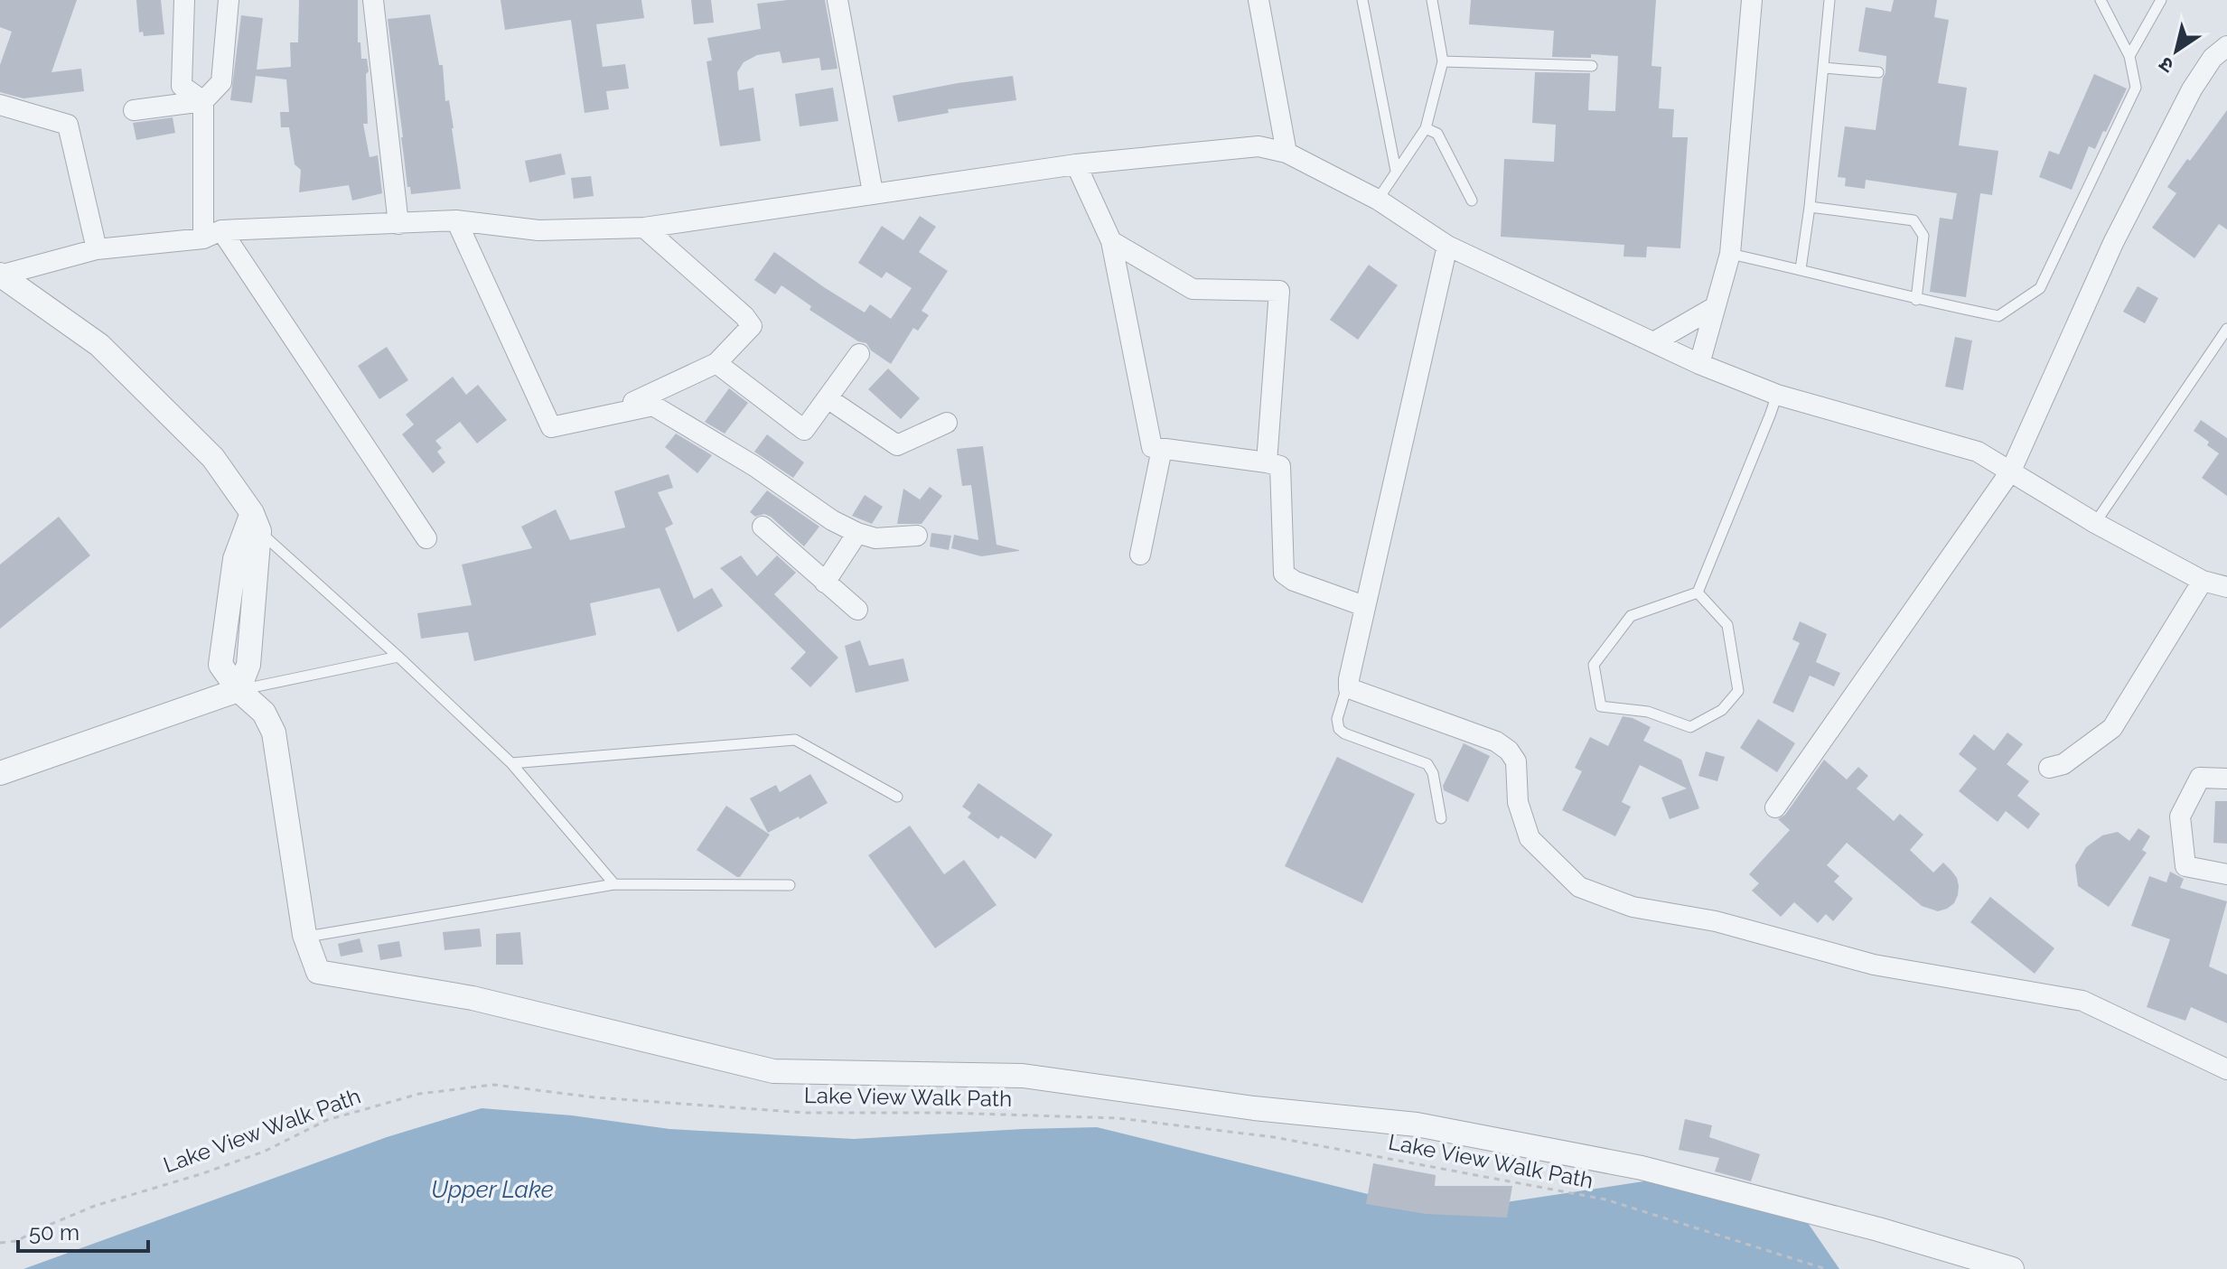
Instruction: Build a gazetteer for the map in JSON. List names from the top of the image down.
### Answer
{
  "streets": {
    "path": ["Lake View Walk Path"]
  },
  "water": ["Upper Lake"],
  "scale_bar": "50 m",
  "north": "bottom left"
}
